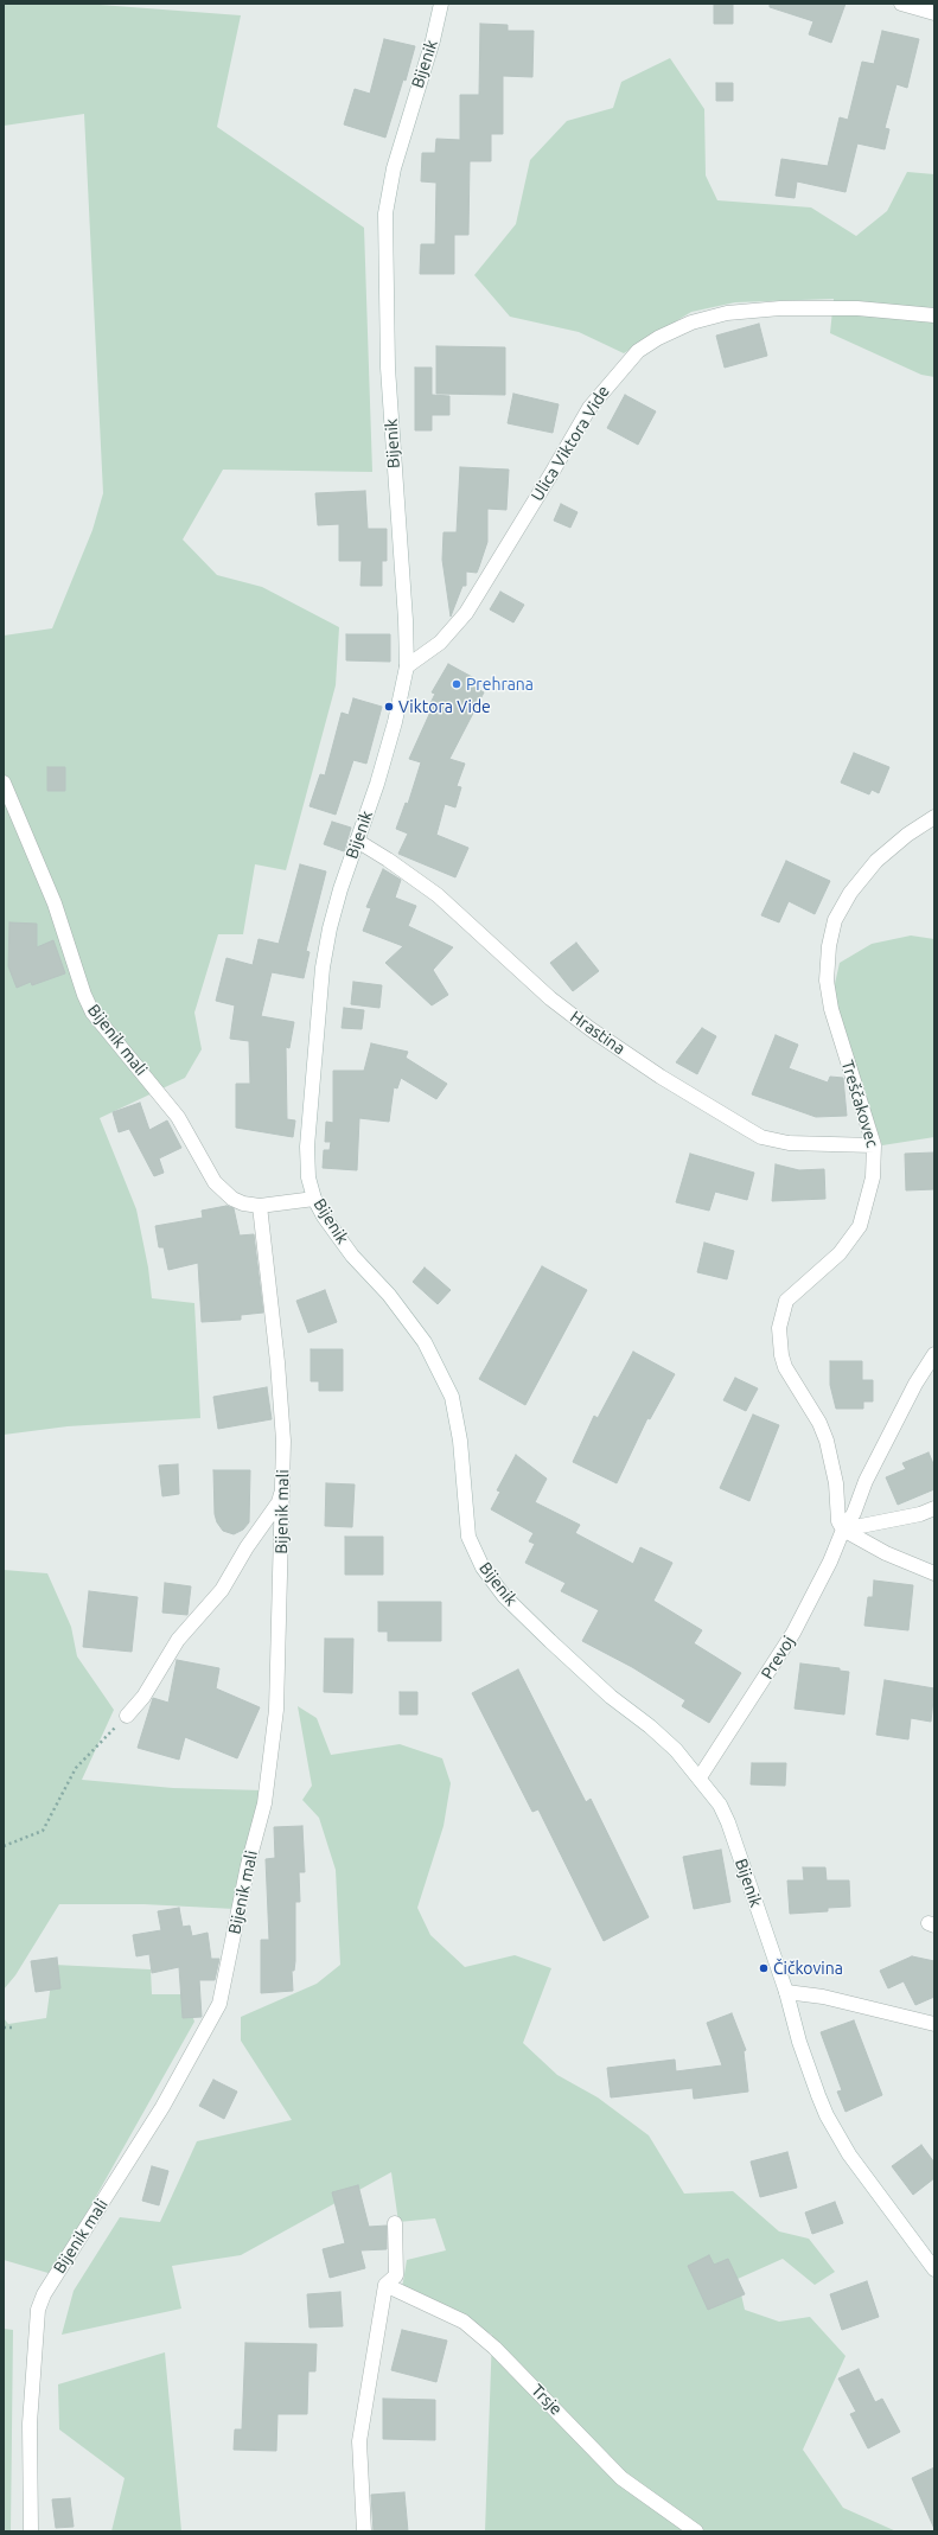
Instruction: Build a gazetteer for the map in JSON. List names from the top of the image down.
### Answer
{
  "streets": {
    "street": [
      "Bijenik",
      "Ulica Viktora Vide",
      "Hrastina",
      "Bijenik mali",
      "Treščakovec",
      "Prevoj",
      "Trsje"
    ]
  },
  "crossings": [
    ["Bijenik", "Ulica Viktora Vide"],
    ["Bijenik", "Hrastina"],
    ["Bijenik", "Bijenik mali"],
    ["Bijenik", "Prevoj"],
    ["Hrastina", "Treščakovec"],
    ["Treščakovec", "Prevoj"]
  ],
  "places": ["Prehrana", "Viktora Vide", "Čičkovina"]
}
